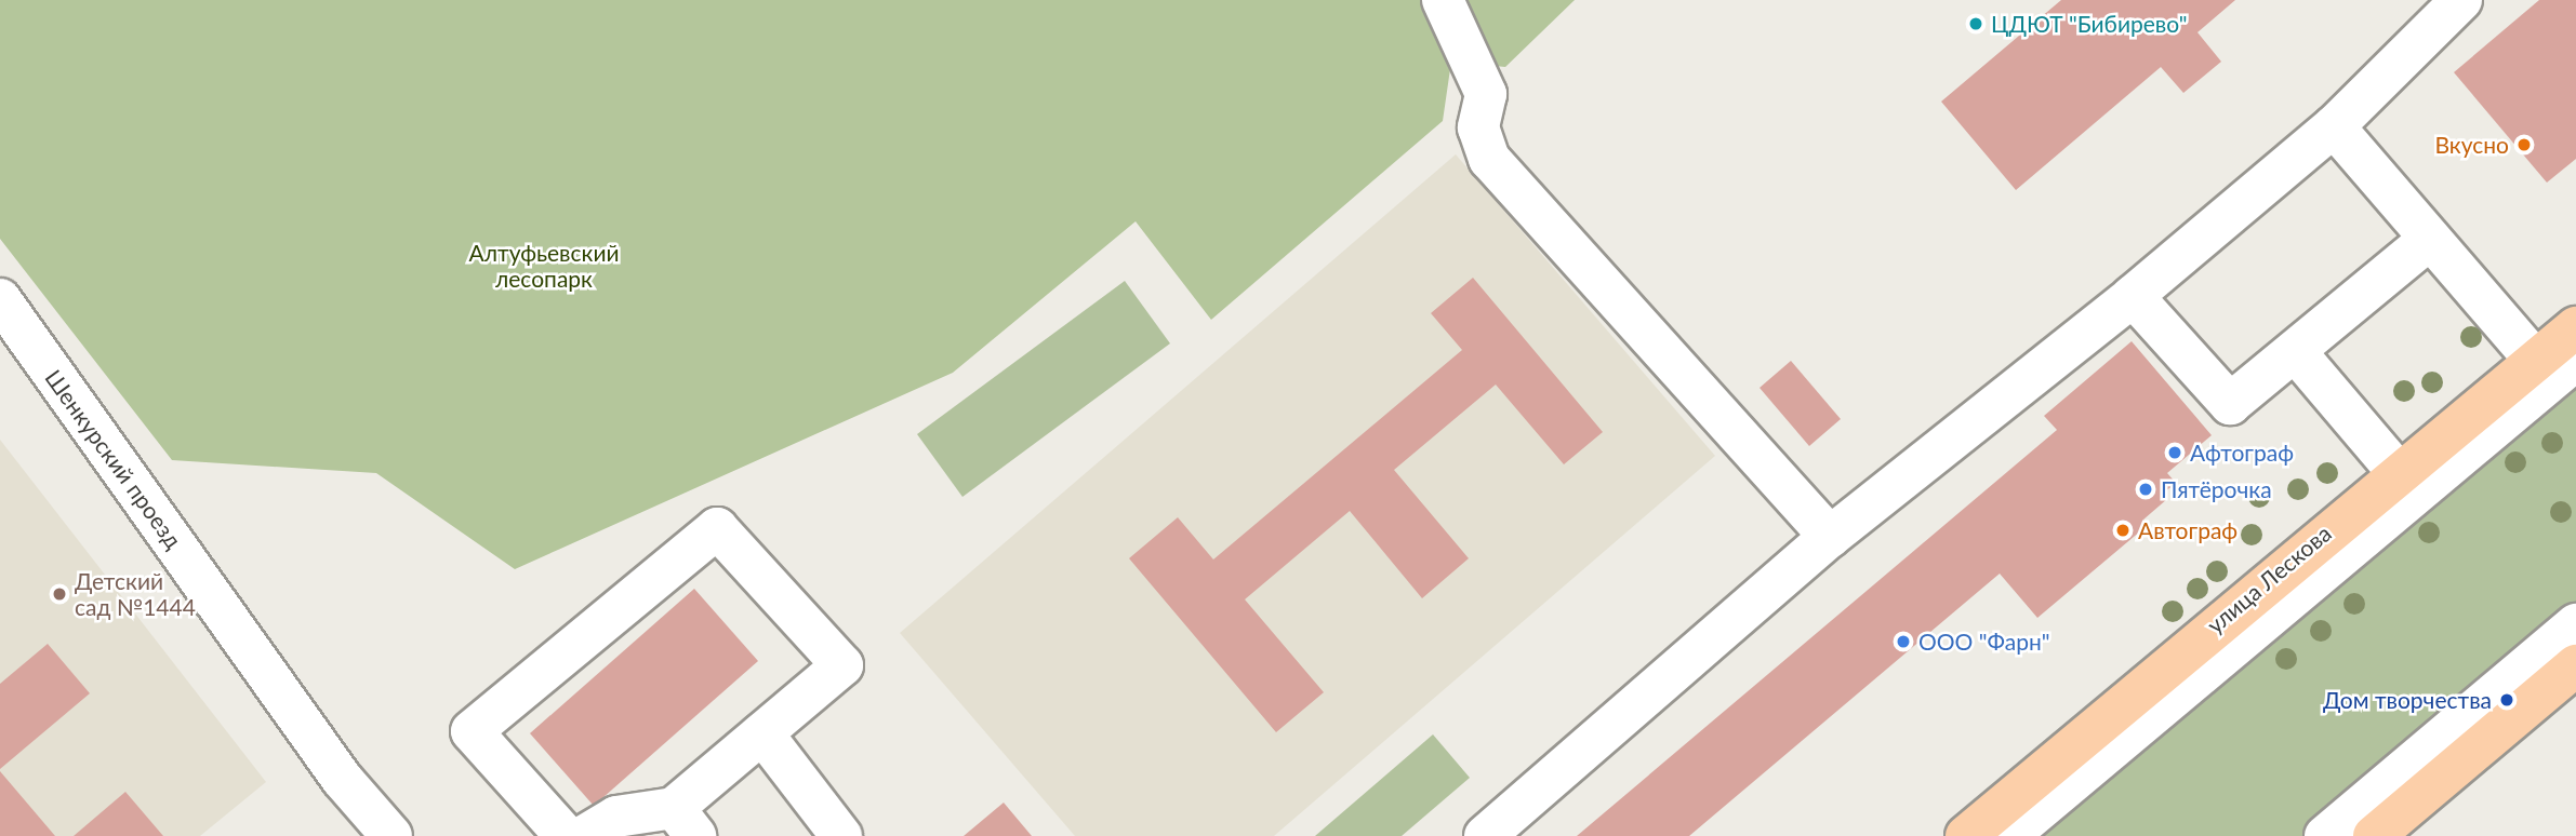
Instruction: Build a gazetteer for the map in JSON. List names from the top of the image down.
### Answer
{
  "streets": {
    "main road": ["улица Лескова"],
    "street": ["Шенкурский проезд"]
  },
  "parks": ["Алтуфьевский лесопарк"],
  "places": [
    "ЦДЮТ \"Бибирево\"",
    "Вкусно",
    "Афтограф",
    "Пятёрочка",
    "Автограф",
    "Детский сад №1444",
    "ООО \"Фарн\"",
    "Дом творчества"
  ]
}
